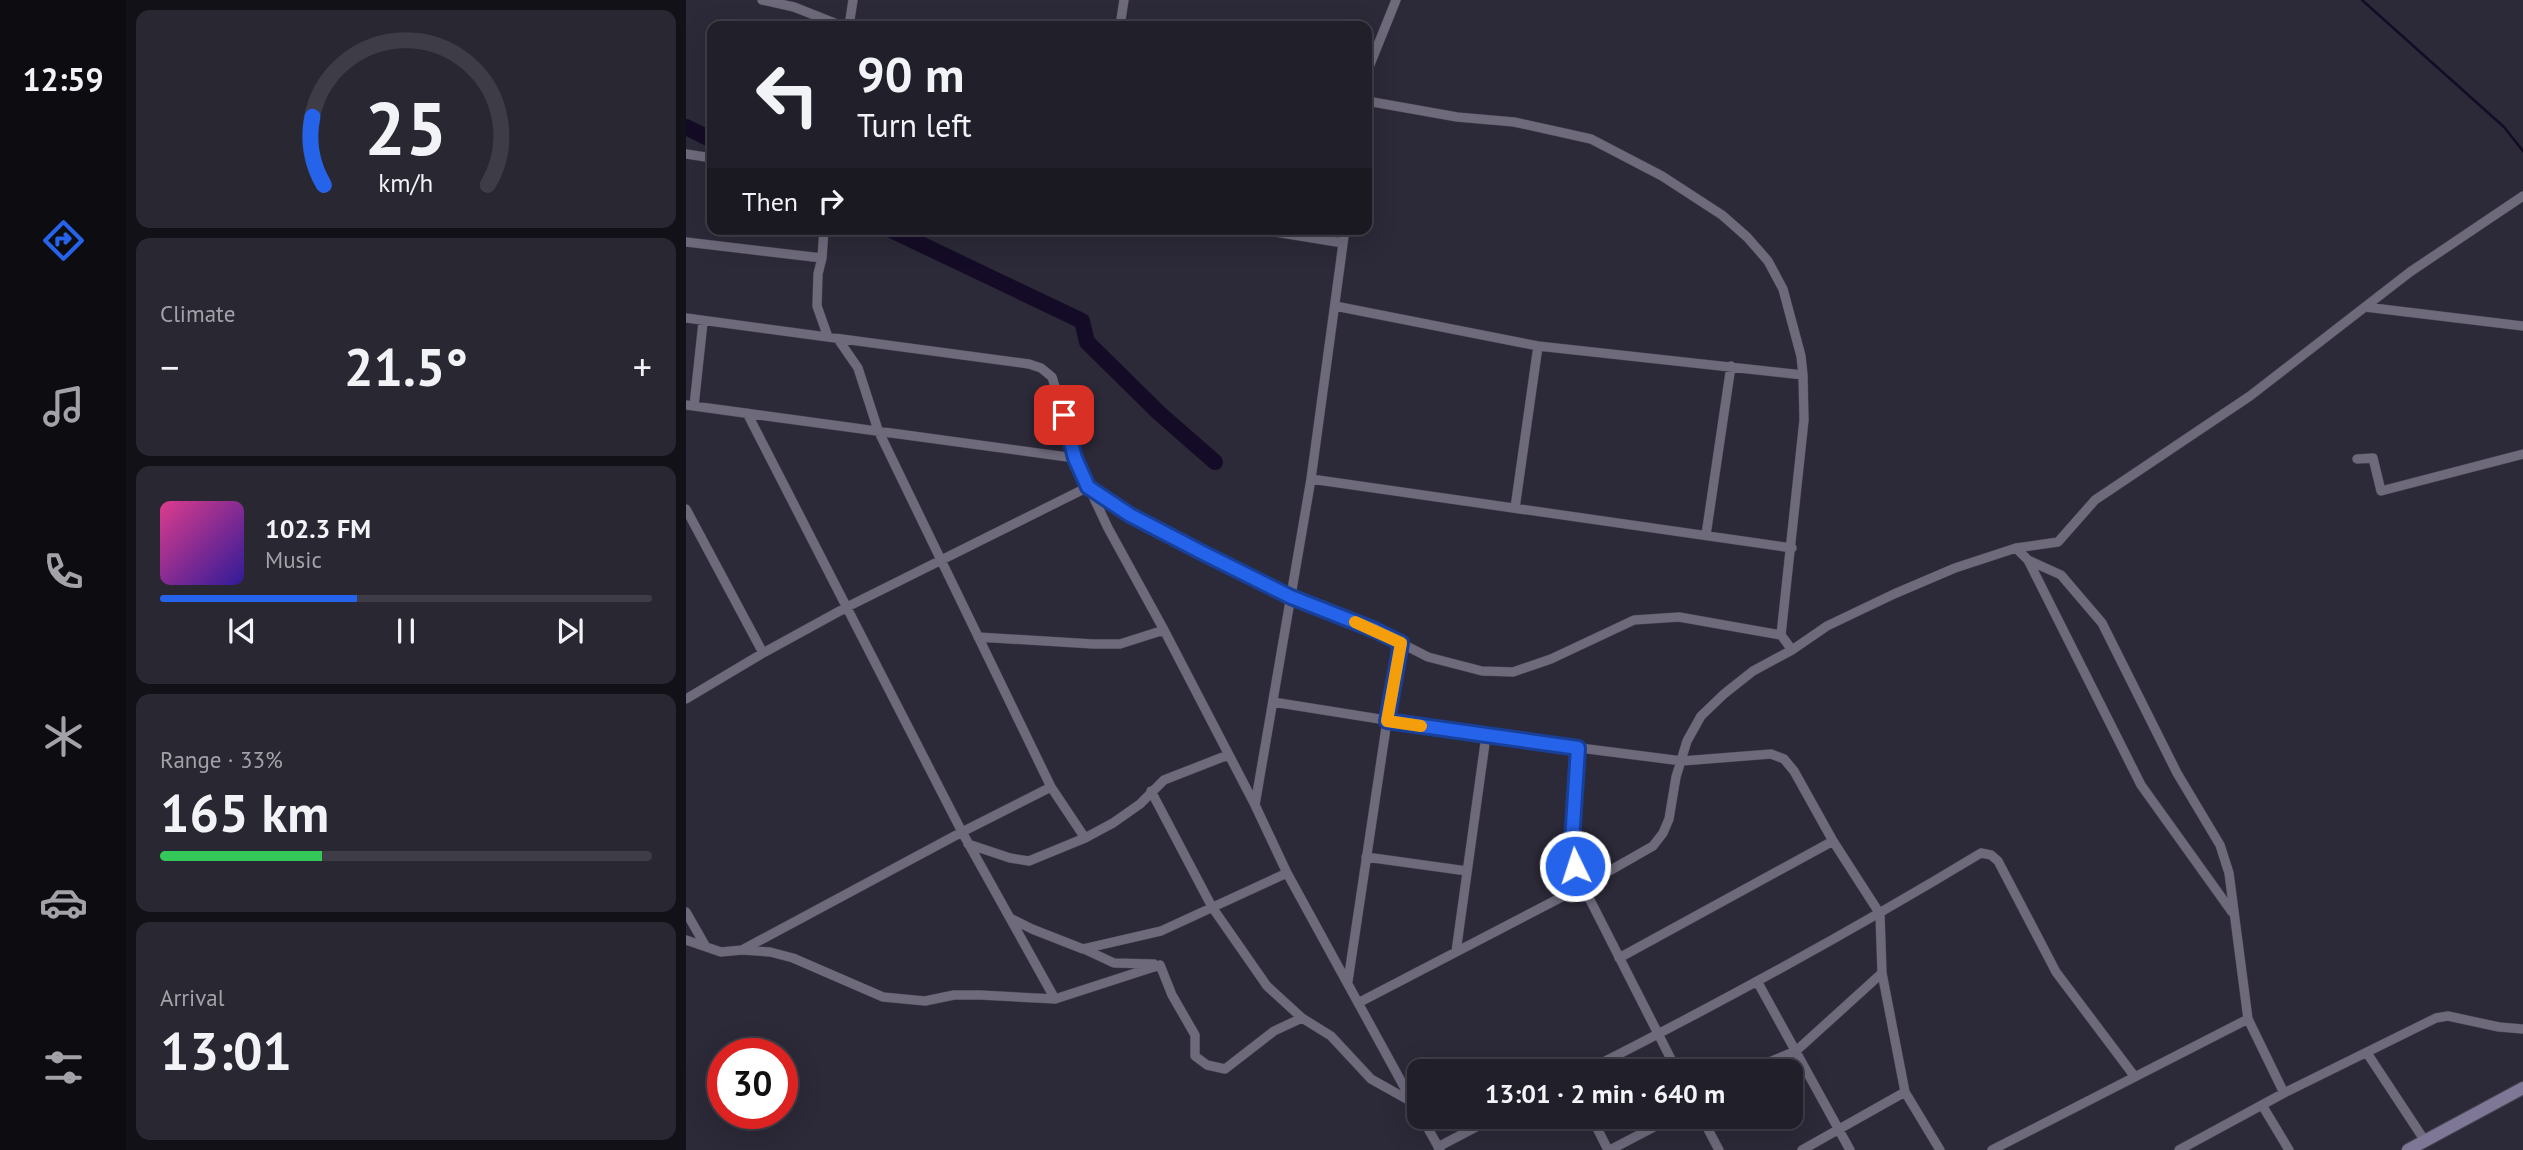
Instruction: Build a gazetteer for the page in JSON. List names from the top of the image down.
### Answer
{
  "page": {
    "tabs": "12:59",
    "turn": ["90 m", "Turn left"],
    "then": "Then",
    "tile": [
      "Climate",
      ["Range · 33%", "165 km"],
      ["Arrival", "13:01"]
    ],
    "heat": ["−", "21.5°", "+"],
    "song": ["102.3 FM", "Music"],
    "limit": "30",
    "trip": "13:01 · 2 min · 640 m",
    "gauge": ["25", "km/h"]
  }
}
